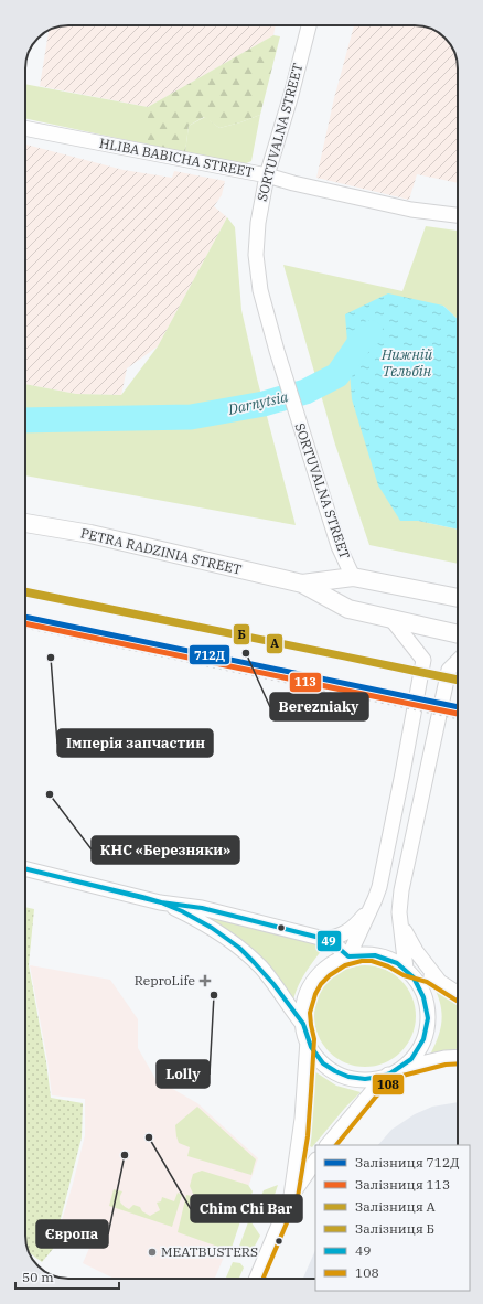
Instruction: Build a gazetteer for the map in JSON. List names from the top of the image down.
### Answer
{
  "streets": {
    "main road": ["PETRA RADZINIA STREET"],
    "street": ["SORTUVALNA STREET", "HLIBA BABICHA STREET"]
  },
  "crossings": [
    ["SORTUVALNA STREET", "HLIBA BABICHA STREET"],
    ["SORTUVALNA STREET", "PETRA RADZINIA STREET"]
  ],
  "water": ["Нижній Тельбін", "Darnytsia"],
  "places": {
    "other": [
      "Berezniaky",
      "Імперія запчастин",
      "КНС «Березняки»",
      "Lolly",
      "Chim Chi Bar",
      "Європа",
      "MEATBUSTERS"
    ],
    "health": ["ReproLife"]
  },
  "lines": [
    "rail line Б",
    "rail line A",
    "rail line 712Д",
    "rail line 113",
    "transit line 49",
    "transit line 108"
  ],
  "legend": [
    "Залізниця 712Д",
    "Залізниця 113",
    "Залізниця A",
    "Залізниця Б",
    "49",
    "108"
  ],
  "scale_bar": "50 m"
}
